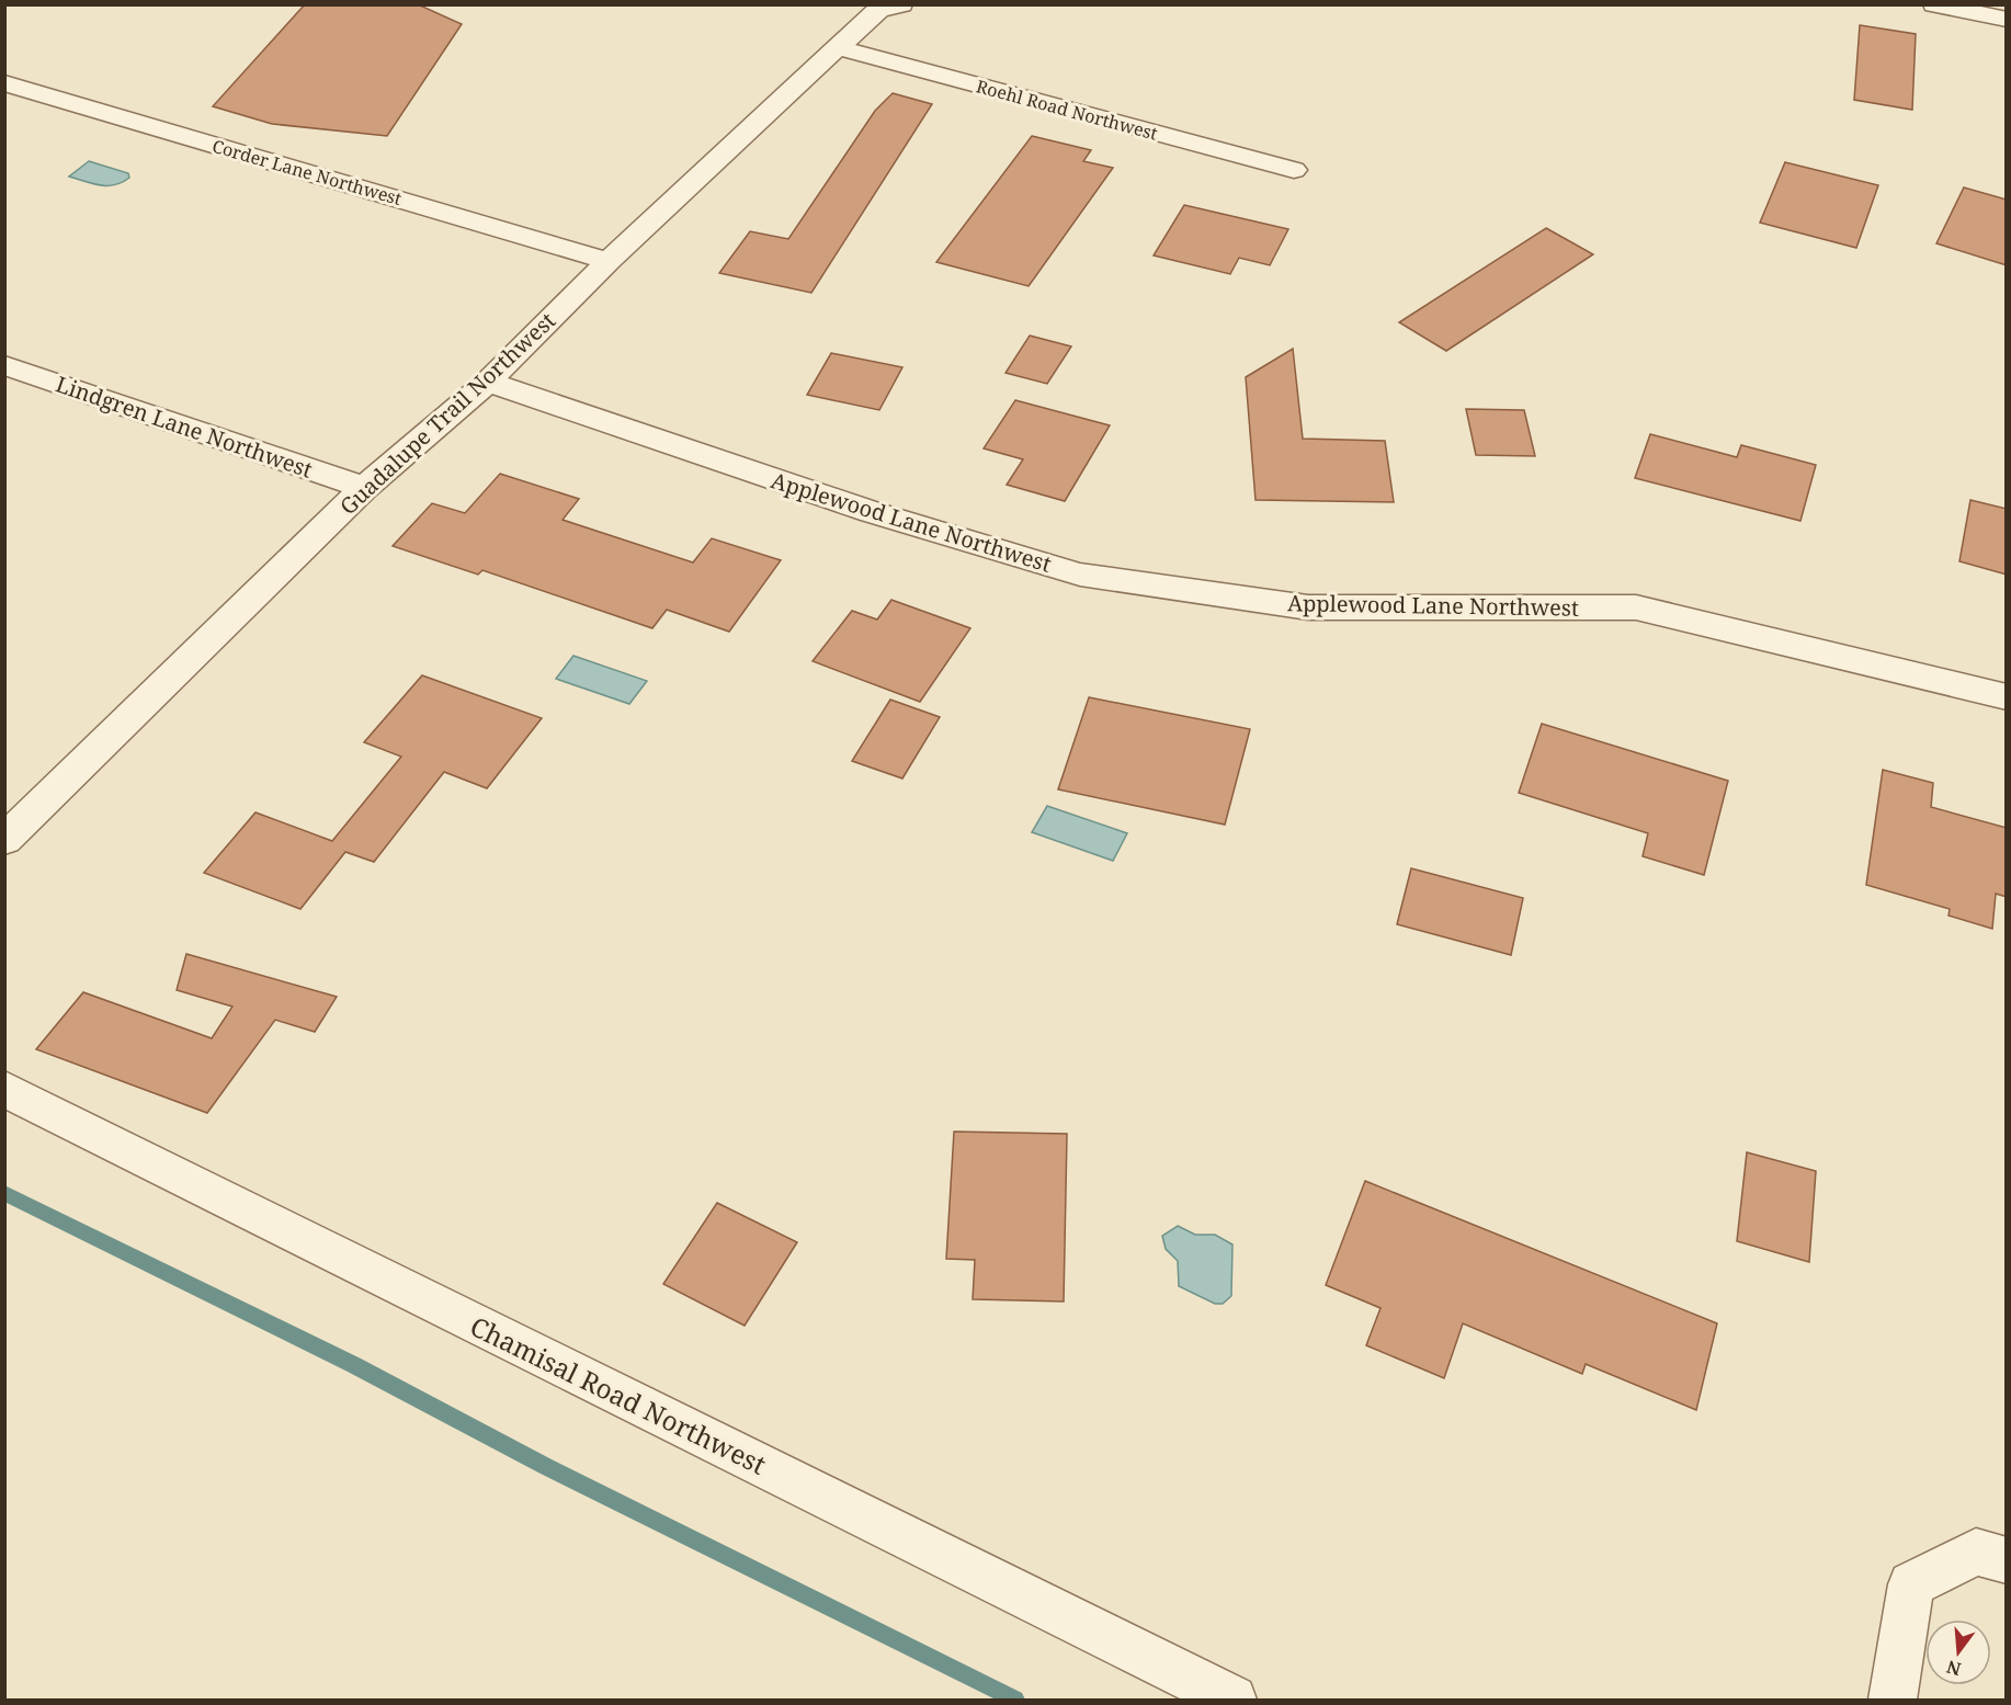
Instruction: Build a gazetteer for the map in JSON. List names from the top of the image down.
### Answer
{
  "streets": {
    "street": [
      "Roehl Road Northwest",
      "Corder Lane Northwest",
      "Guadalupe Trail Northwest",
      "Lindgren Lane Northwest",
      "Applewood Lane Northwest",
      "Chamisal Road Northwest"
    ]
  },
  "crossings": [
    ["Roehl Road Northwest", "Guadalupe Trail Northwest"],
    ["Corder Lane Northwest", "Guadalupe Trail Northwest"],
    ["Guadalupe Trail Northwest", "Lindgren Lane Northwest"],
    ["Guadalupe Trail Northwest", "Applewood Lane Northwest"]
  ],
  "north": "bottom"
}
